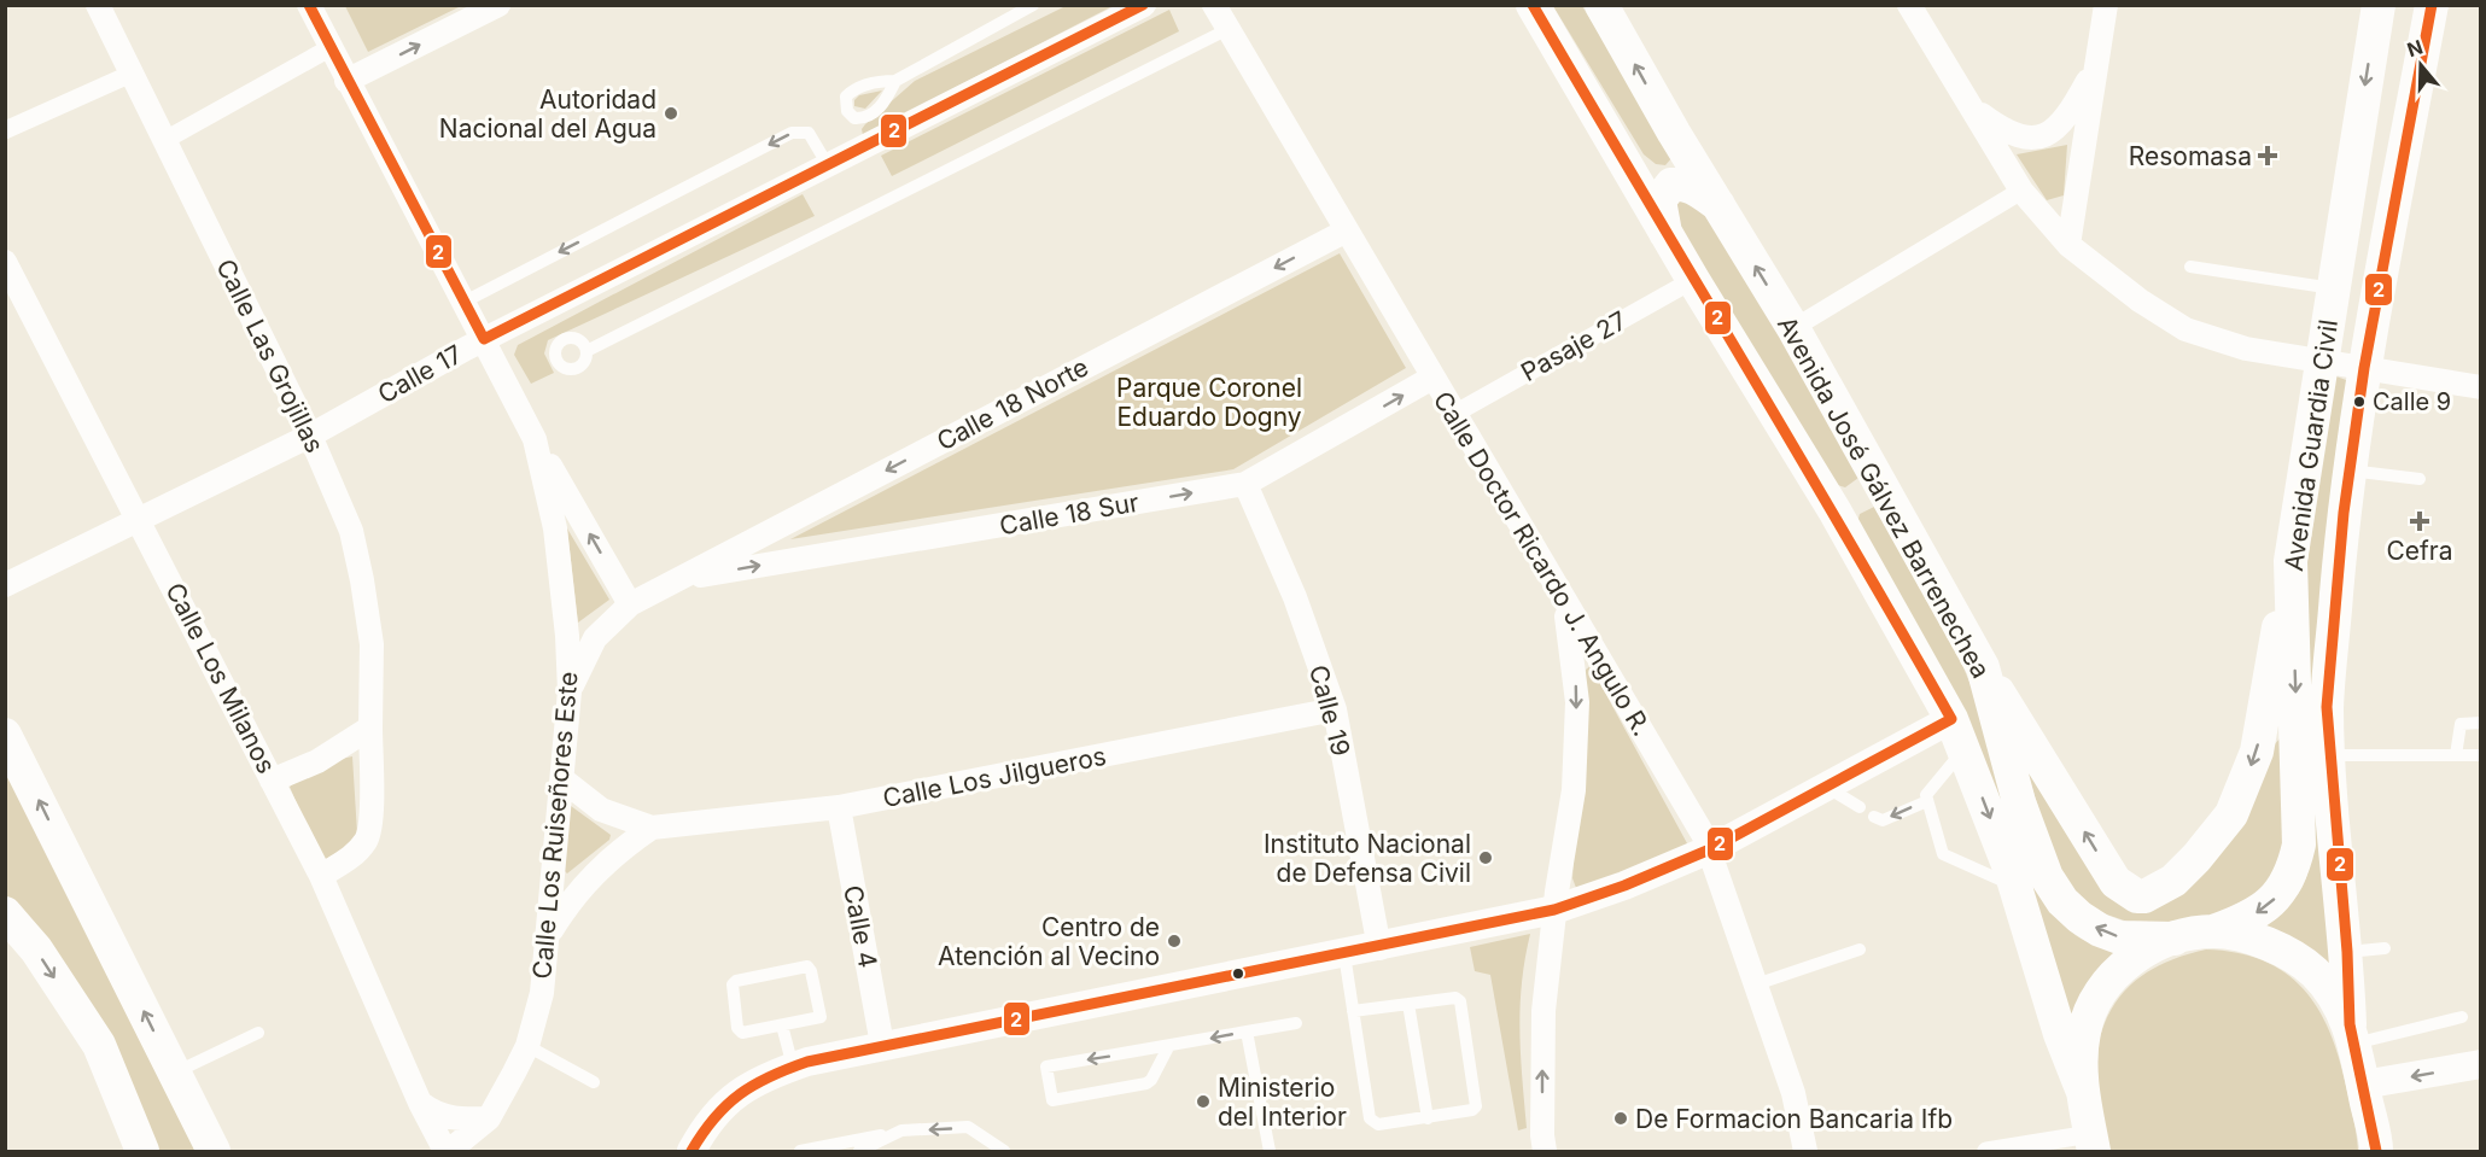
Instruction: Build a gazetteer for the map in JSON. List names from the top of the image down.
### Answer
{
  "streets": {
    "main road": ["Avenida Guardia Civil", "Avenida José Gálvez Barrenechea"],
    "street": [
      "Pasaje 27",
      "Calle Las Grojillas",
      "Calle 17",
      "Calle 18 Norte",
      "Calle 18 Sur",
      "Calle Doctor Ricardo J. Angulo R.",
      "Calle Los Milanos",
      "Calle 19",
      "Calle Los Jilgueros",
      "Calle Los Ruiseñores Este",
      "Calle 4"
    ]
  },
  "crossings": [
    ["Pasaje 27", "Avenida José Gálvez Barrenechea"],
    ["Pasaje 27", "Calle Doctor Ricardo J. Angulo R."],
    ["Calle Las Grojillas", "Calle 17"],
    ["Calle Las Grojillas", "Calle Los Milanos"],
    ["Calle 17", "Calle Los Milanos"],
    ["Calle 17", "Calle Los Ruiseñores Este"],
    ["Calle 18 Norte", "Calle 18 Sur"],
    ["Calle 18 Norte", "Calle Doctor Ricardo J. Angulo R."],
    ["Calle 18 Norte", "Calle Los Ruiseñores Este"],
    ["Calle 18 Sur", "Calle Doctor Ricardo J. Angulo R."],
    ["Calle 18 Sur", "Calle 19"],
    ["Calle Los Milanos", "Calle Los Ruiseñores Este"],
    ["Calle 19", "Calle Los Jilgueros"],
    ["Calle Los Jilgueros", "Calle Los Ruiseñores Este"],
    ["Calle Los Jilgueros", "Calle 4"]
  ],
  "one_way": ["Calle 18 Norte", "Calle 18 Sur"],
  "parks": ["Parque Coronel Eduardo Dogny"],
  "places": {
    "other": [
      "Autoridad Nacional del Agua",
      "Calle 9",
      "Instituto Nacional de Defensa Civil",
      "Centro de Atención al Vecino",
      "Ministerio del Interior",
      "De Formacion Bancaria Ifb"
    ],
    "health": ["Resomasa", "Cefra"]
  },
  "lines": ["transit line 2"],
  "north": "top"
}
